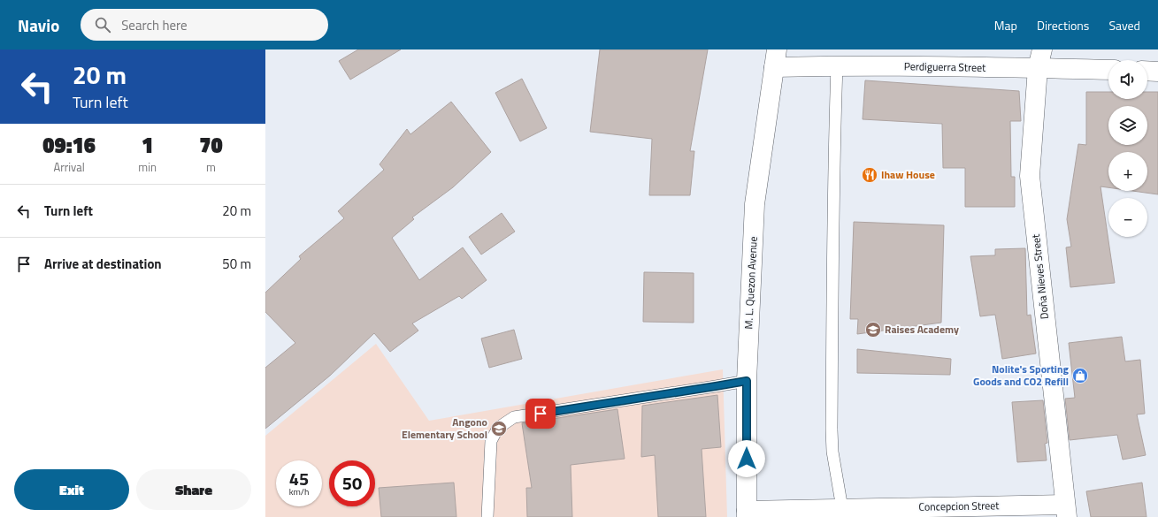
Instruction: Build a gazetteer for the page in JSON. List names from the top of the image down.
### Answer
{
  "streets": {
    "street": [
      "Perdiguerra Street",
      "Doña Nieves Street",
      "M. L. Quezon Avenue",
      "Concepcion Street"
    ]
  },
  "crossings": [
    ["Perdiguerra Street", "Doña Nieves Street"],
    ["Perdiguerra Street", "M. L. Quezon Avenue"],
    ["Doña Nieves Street", "Concepcion Street"],
    ["M. L. Quezon Avenue", "Concepcion Street"]
  ],
  "places": {
    "restaurant": ["Ihaw House"],
    "school or university": ["Raises Academy", "Angono Elementary School"],
    "shop": ["Nolite's Sporting Goods and CO2 Refill"]
  },
  "page": {
    "header": "Navio",
    "search": "Search here",
    "nav": ["Map", "Directions", "Saved"],
    "turn": ["20 m", "Turn left"],
    "map_buttons": ["+", "−"],
    "eta": [
      "09:16",
      "Arrival",
      "1",
      "min",
      "70",
      "m"
    ],
    "list": [
      {
        "name": "Turn left",
        "value": "20 m"
      },
      {
        "name": "Arrive at destination",
        "value": "50 m"
      }
    ],
    "speed": "45 km/h",
    "limit": "50",
    "buttons": ["Exit", "Share"]
  }
}
